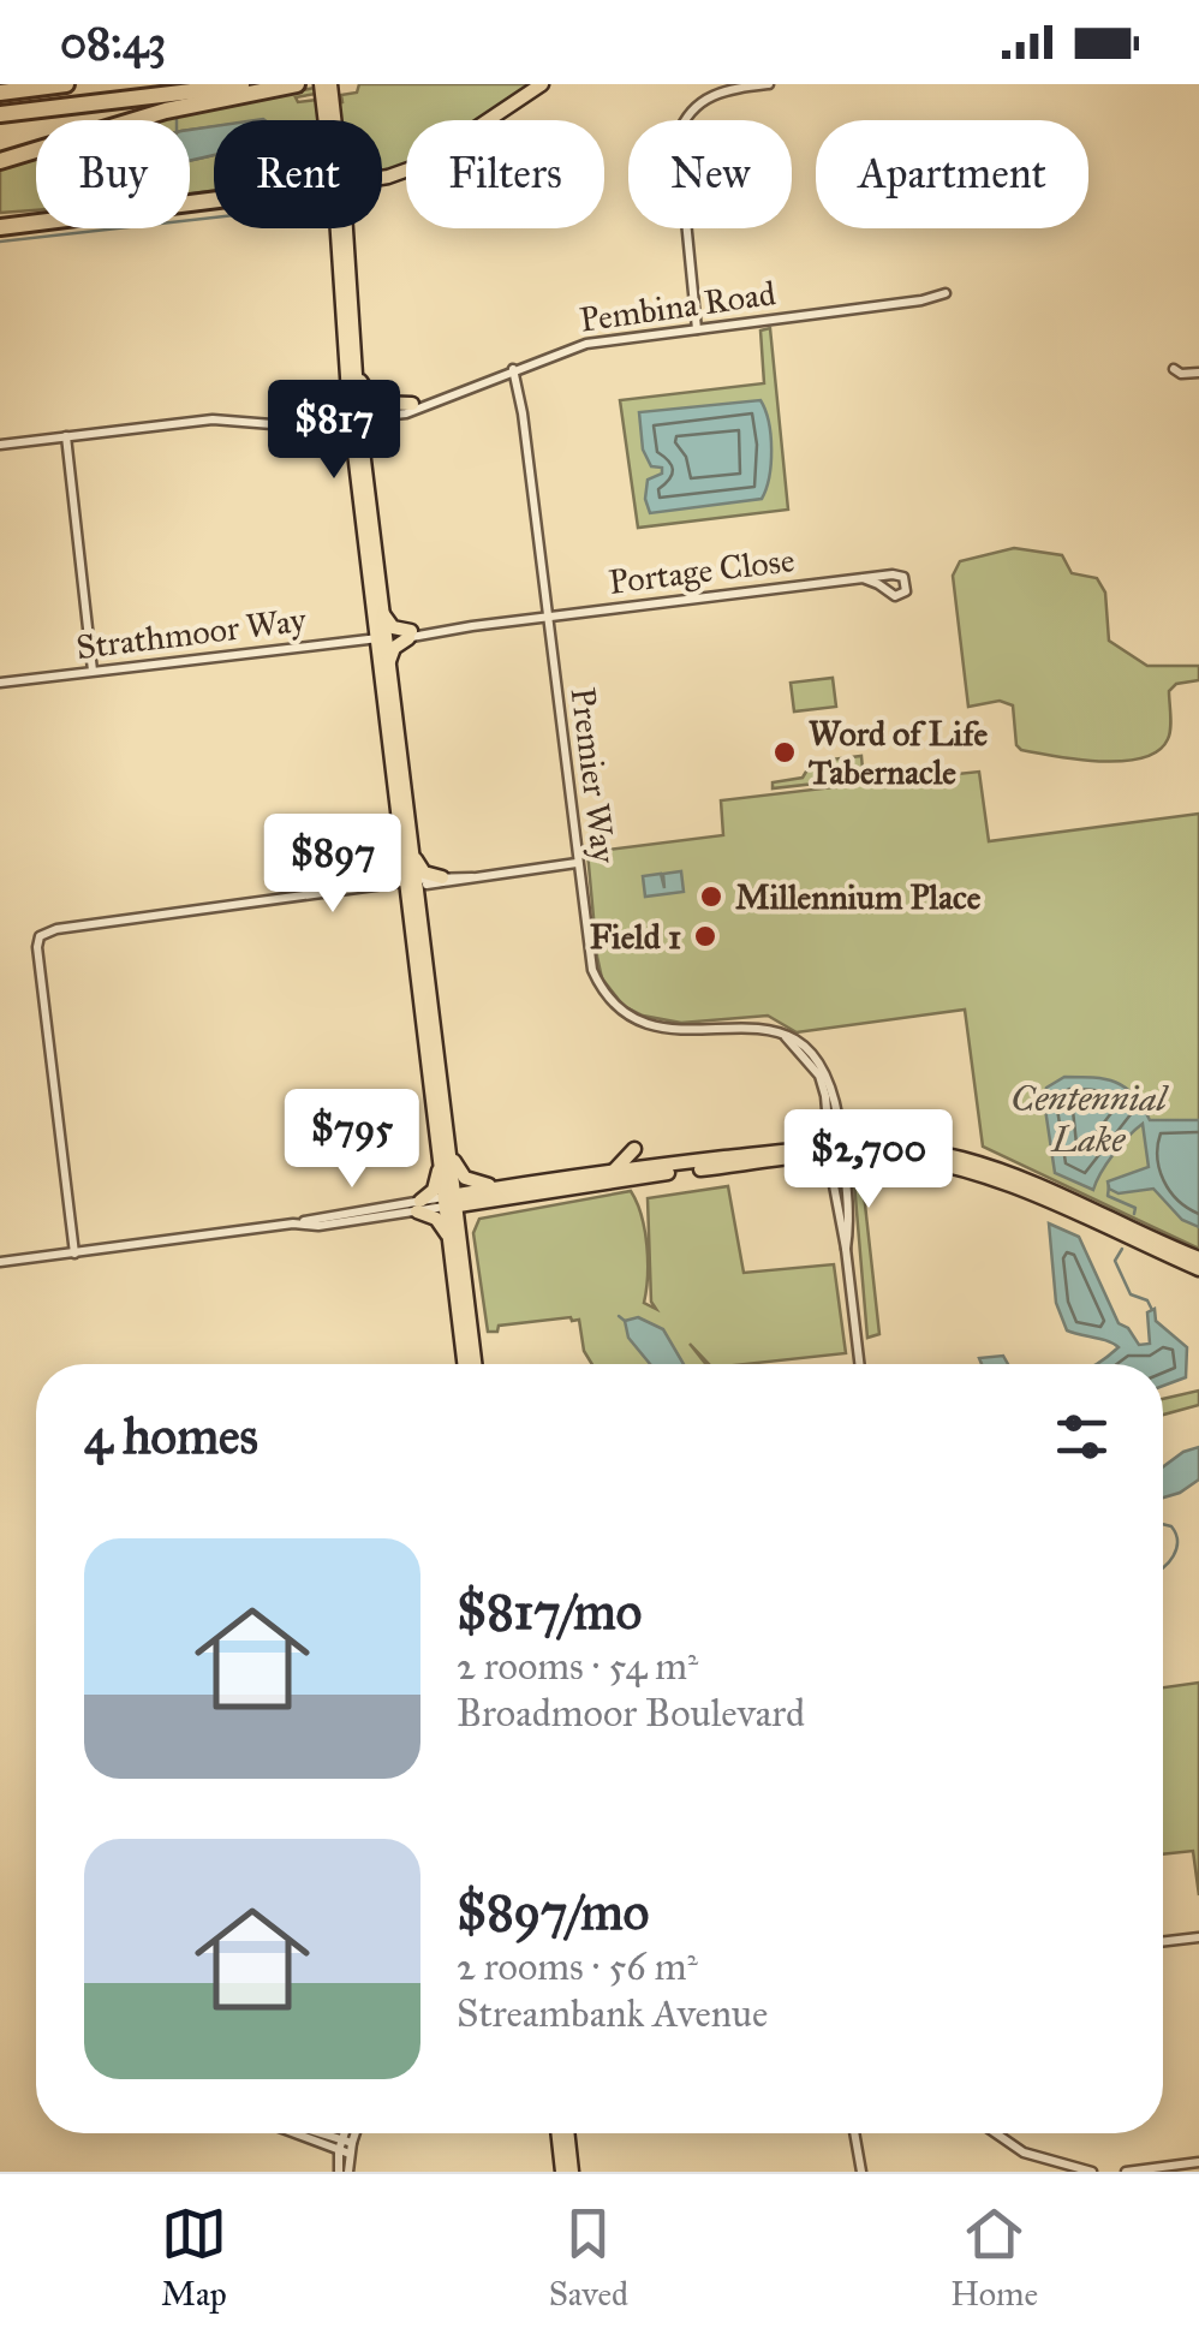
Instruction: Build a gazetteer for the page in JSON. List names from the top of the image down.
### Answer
{
  "streets": {
    "street": [
      "Pembina Road",
      "Portage Close",
      "Strathmoor Way",
      "Premier Way"
    ]
  },
  "crossings": [
    ["Pembina Road", "Premier Way"],
    ["Portage Close", "Strathmoor Way"],
    ["Portage Close", "Premier Way"]
  ],
  "water": ["Centennial Lake"],
  "places": ["Word of Life Tabernacle", "Millennium Place", "Field 1"],
  "page": {
    "status": "08:43",
    "chip": [
      "Buy",
      "Rent",
      "Filters",
      "New",
      "Apartment"
    ],
    "price": [
      "$817",
      "$897",
      "$795",
      "$2,700"
    ],
    "heading": "4 homes",
    "list": [
      {
        "name": "$817/mo",
        "note": "2 rooms · 54 m² · Broadmoor Boulevard"
      },
      {
        "name": "$897/mo",
        "note": "2 rooms · 56 m² · Streambank Avenue"
      }
    ],
    "tabs": ["Map", "Saved", "Home"]
  }
}
